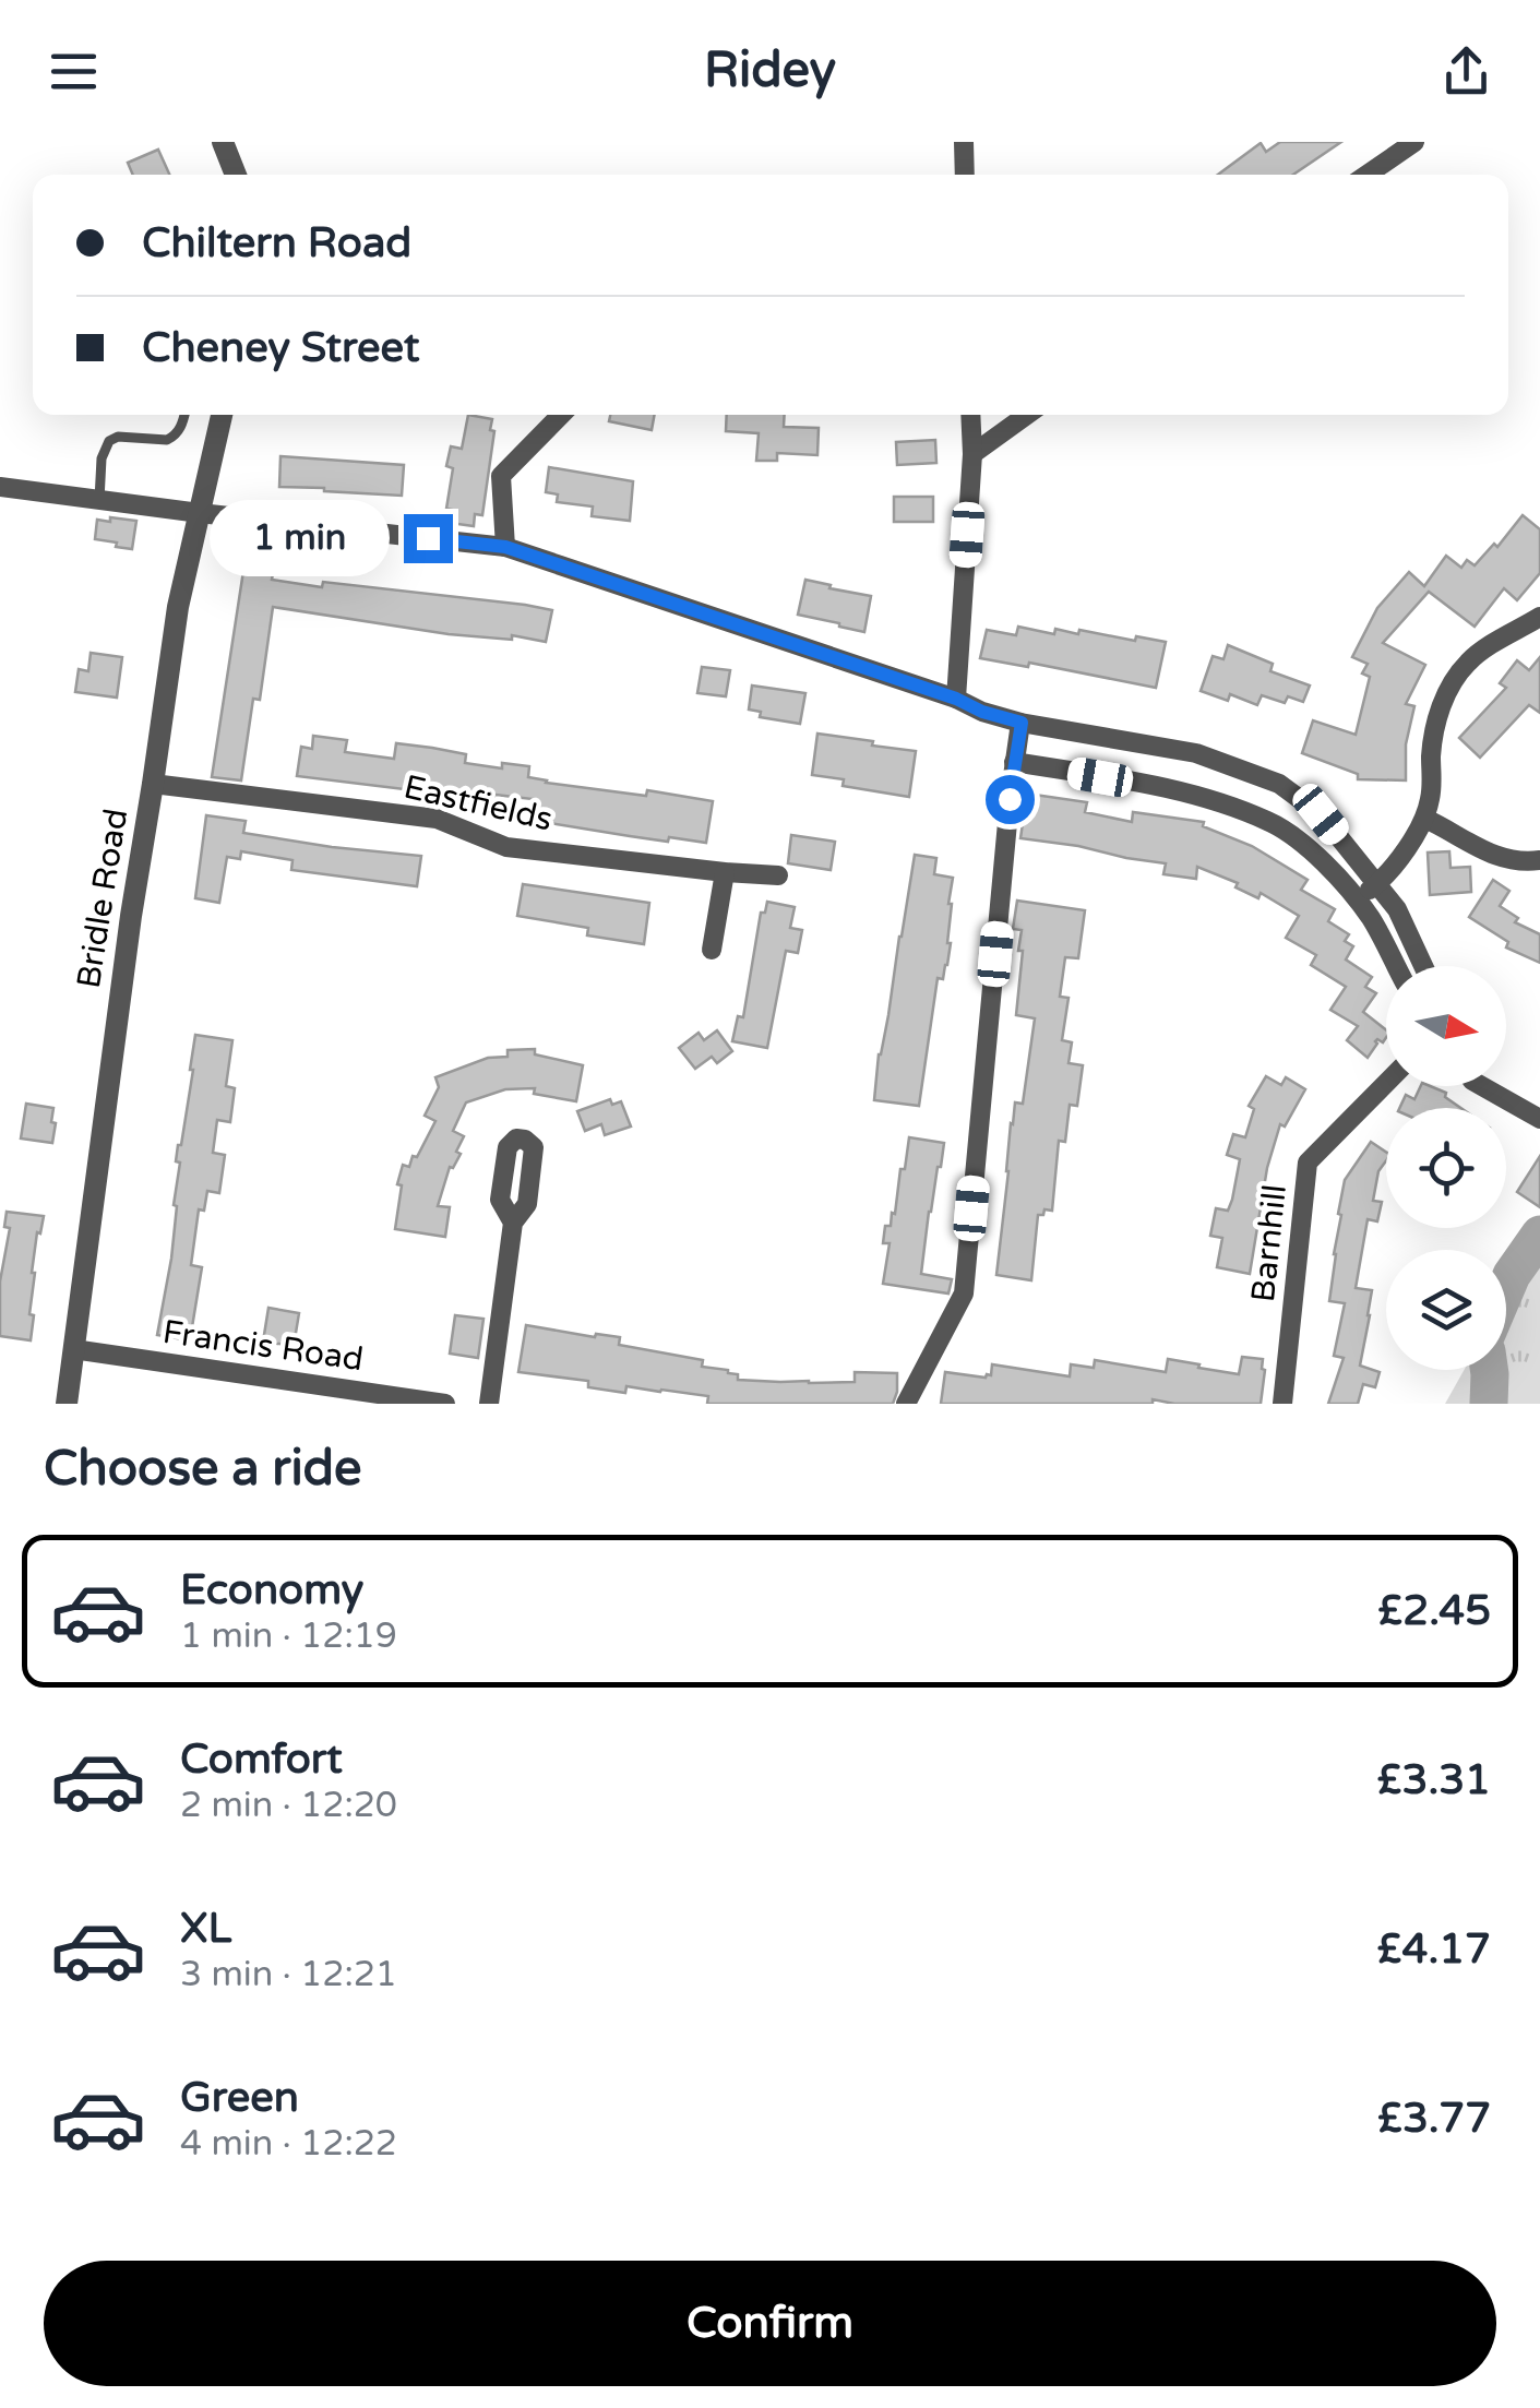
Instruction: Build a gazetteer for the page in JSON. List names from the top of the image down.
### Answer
{
  "streets": {
    "street": [
      "Eastfields",
      "Bridle Road",
      "Barnhill",
      "Francis Road"
    ]
  },
  "crossings": [
    ["Eastfields", "Bridle Road"],
    ["Bridle Road", "Francis Road"]
  ],
  "north": "right",
  "page": {
    "header": "Ridey",
    "banner": ["Chiltern Road", "Cheney Street"],
    "bubble": "1 min",
    "heading": "Choose a ride",
    "list": [
      {
        "name": "Economy",
        "note": "1 min · 12:19",
        "value": "£2.45"
      },
      {
        "name": "Comfort",
        "note": "2 min · 12:20",
        "value": "£3.31"
      },
      {
        "name": "XL",
        "note": "3 min · 12:21",
        "value": "£4.17"
      },
      {
        "name": "Green",
        "note": "4 min · 12:22",
        "value": "£3.77"
      }
    ],
    "buttons": "Confirm"
  }
}
